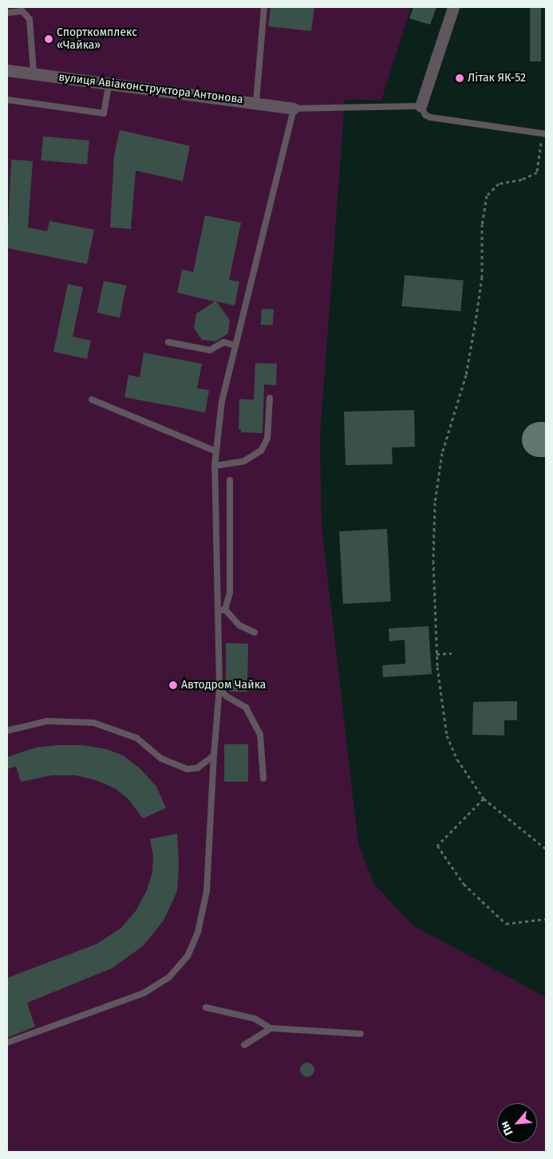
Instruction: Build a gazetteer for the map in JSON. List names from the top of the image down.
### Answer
{
  "streets": {
    "street": ["вулиця Авіаконструктора Антонова"]
  },
  "places": ["Спорткомплекс «Чайка»", "Літак ЯК-52", "Автодром Чайка"],
  "north": "bottom left"
}
